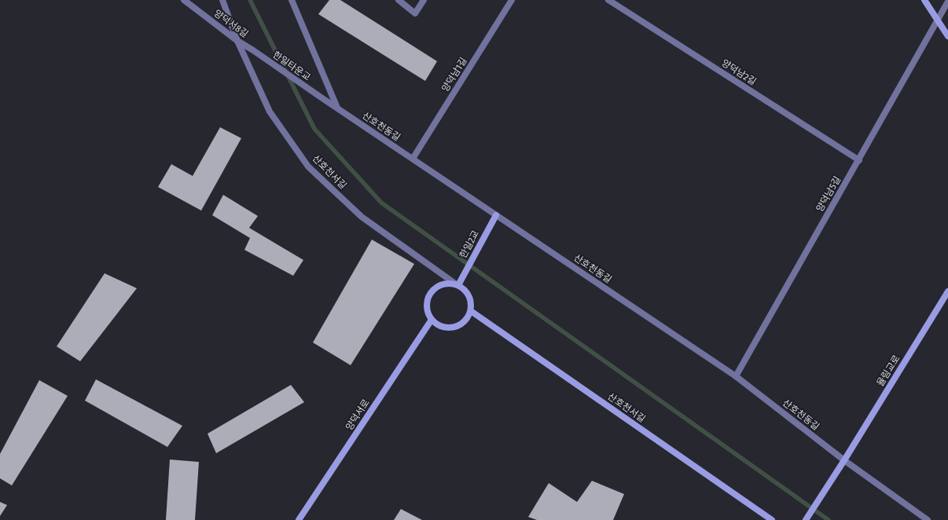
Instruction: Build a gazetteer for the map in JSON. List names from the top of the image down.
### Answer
{
  "streets": {
    "street": [
      "양덕서8길",
      "한일타운교",
      "양덕남2길",
      "양덕남1길",
      "산호천동길",
      "산호천서길",
      "양덕남5길",
      "한일2교",
      "율림교로",
      "양덕서로"
    ]
  },
  "crossings": [
    ["양덕서8길", "한일타운교"],
    ["양덕서8길", "산호천서길"],
    ["한일타운교", "산호천동길"],
    ["양덕남2길", "양덕남5길"],
    ["양덕남1길", "산호천동길"],
    ["산호천동길", "양덕남5길"],
    ["산호천동길", "한일2교"],
    ["산호천동길", "율림교로"],
    ["산호천서길", "한일2교"],
    ["산호천서길", "양덕서로"],
    ["한일2교", "양덕서로"]
  ]
}
